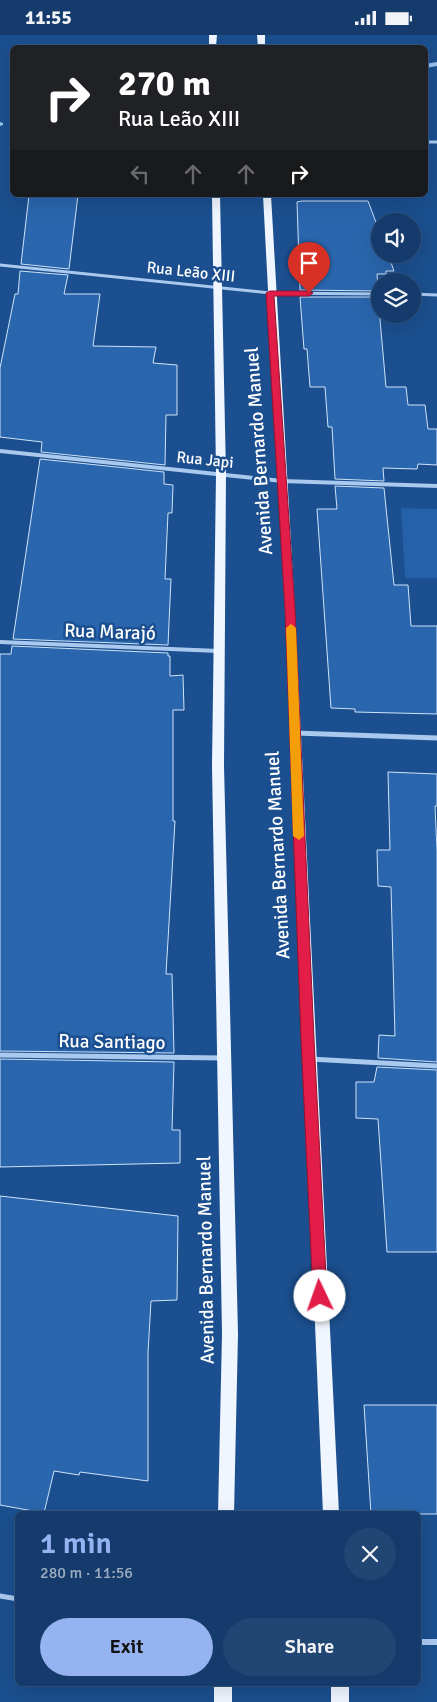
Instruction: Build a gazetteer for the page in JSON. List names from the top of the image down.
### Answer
{
  "streets": {
    "main road": ["Avenida Bernardo Manuel"],
    "street": [
      "Rua Leão XIII",
      "Rua Japi",
      "Rua Marajó",
      "Rua Santiago"
    ]
  },
  "crossings": [
    ["Rua Leão XIII", "Avenida Bernardo Manuel"],
    ["Avenida Bernardo Manuel", "Rua Japi"],
    ["Avenida Bernardo Manuel", "Rua Marajó"],
    ["Avenida Bernardo Manuel", "Rua Santiago"]
  ],
  "page": {
    "status": "11:55",
    "turn": ["270 m", "Rua Leão XIII"],
    "heading": ["1 min", "280 m · 11:56"],
    "buttons": ["Exit", "Share"]
  }
}
